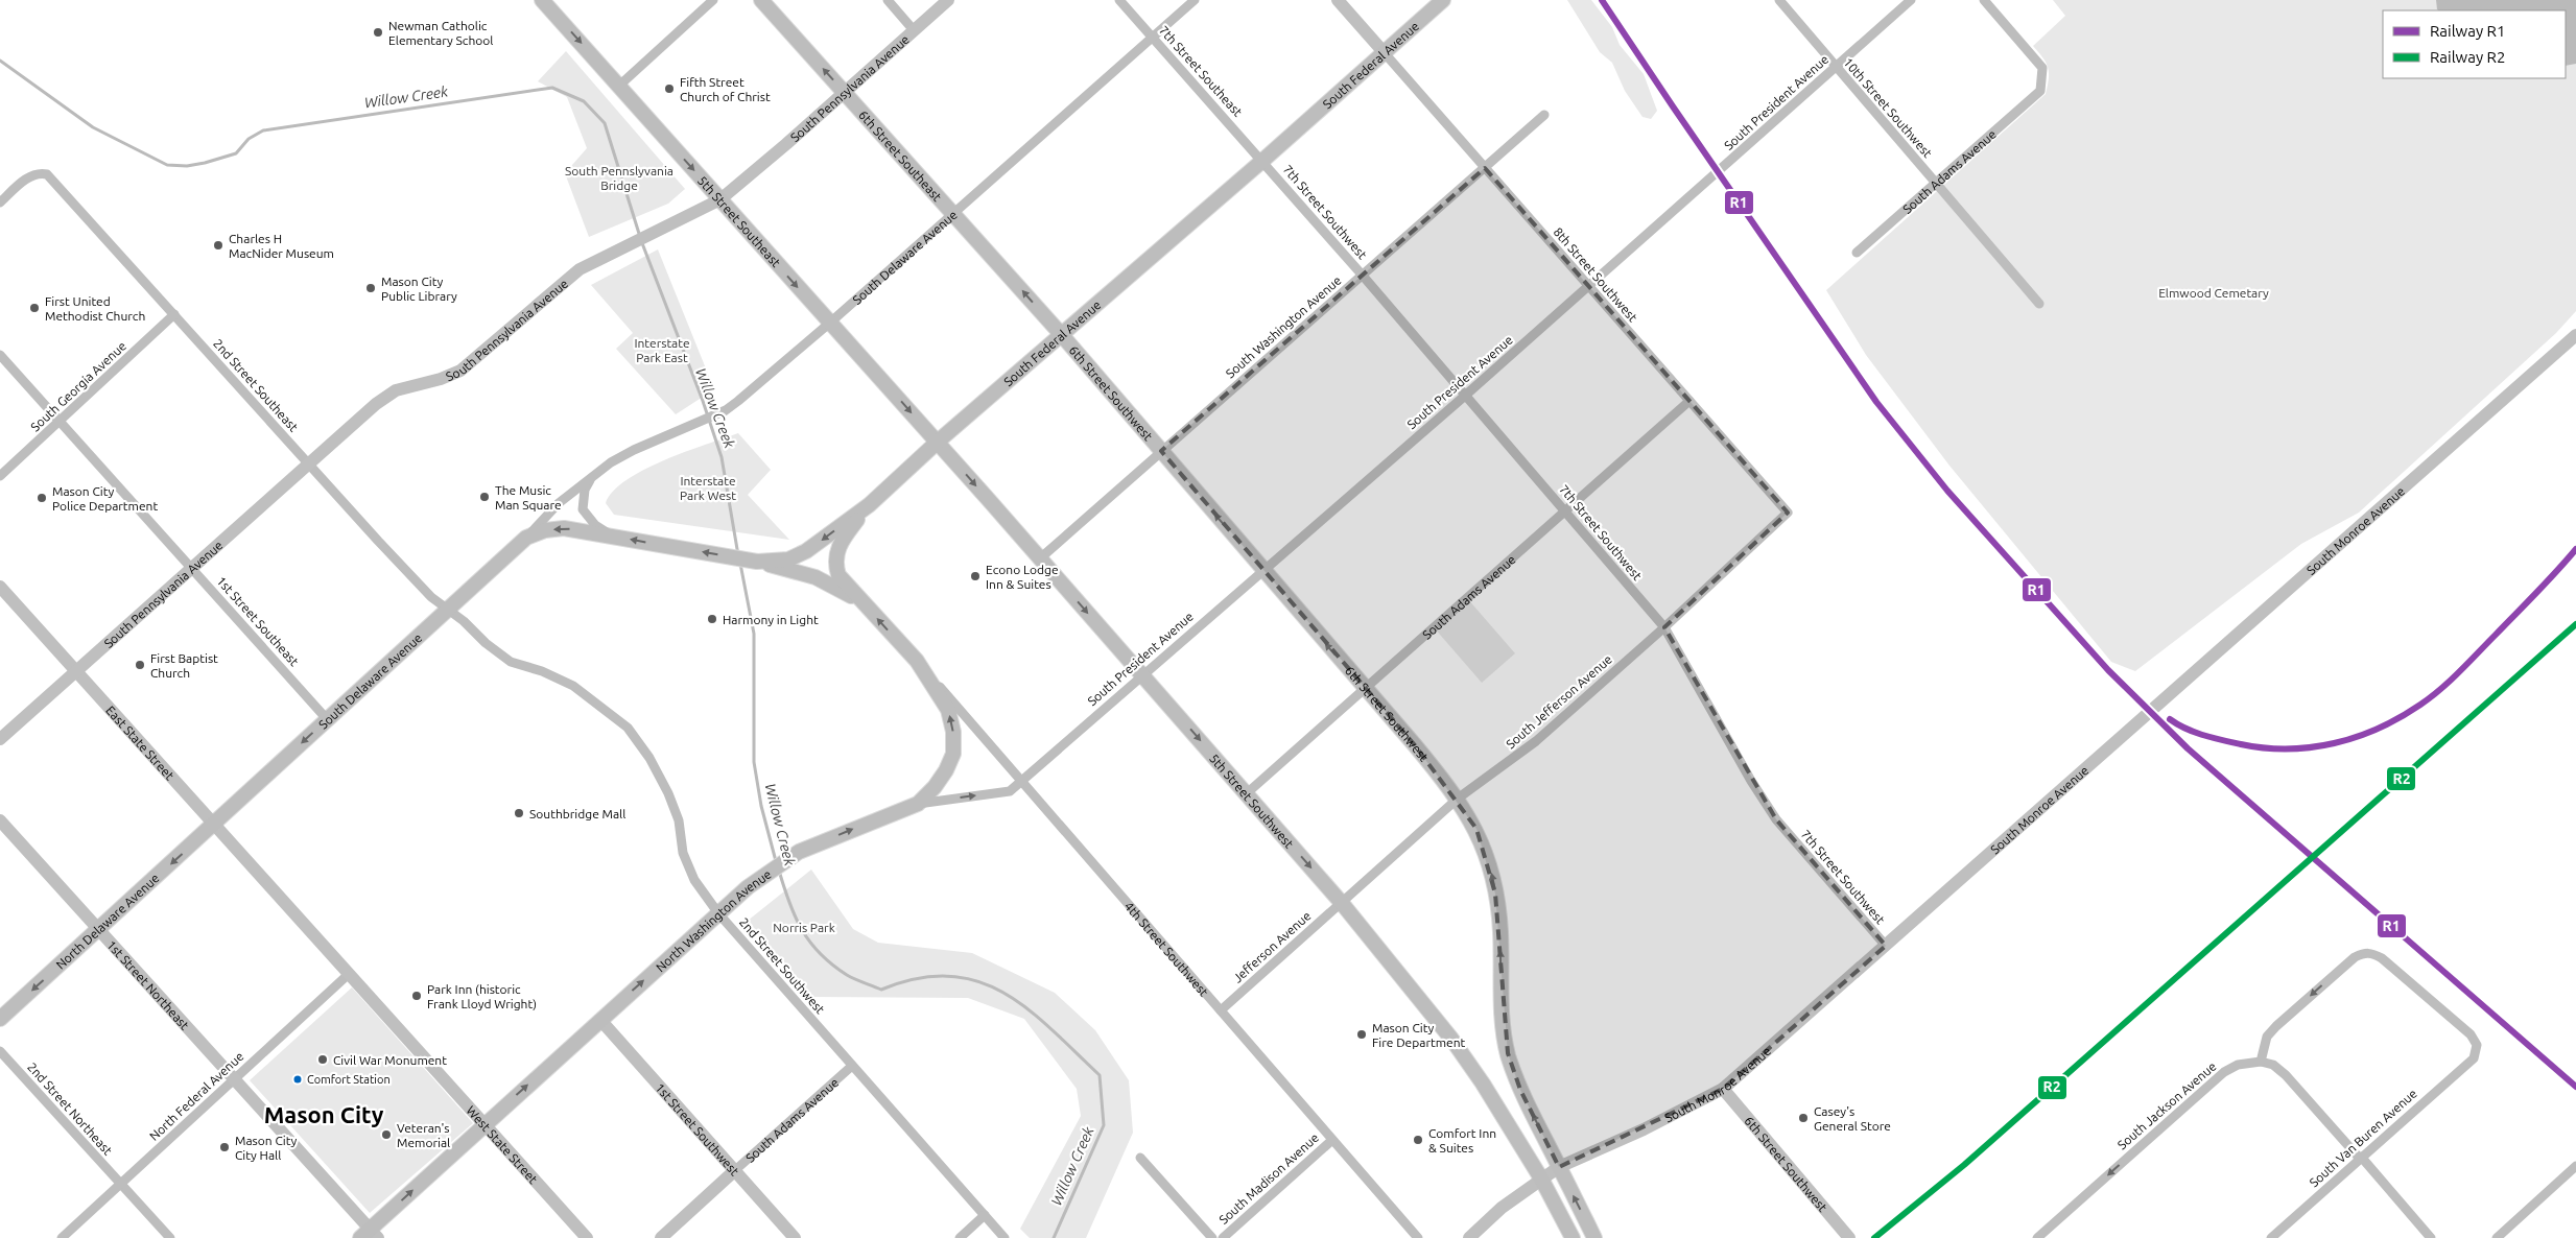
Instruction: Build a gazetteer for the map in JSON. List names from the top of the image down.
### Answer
{
  "streets": {
    "main road": [
      "South Federal Avenue",
      "South Pennsylvania Avenue",
      "6th Street Southeast",
      "South Adams Avenue",
      "5th Street Southeast",
      "South Delaware Avenue",
      "6th Street Southwest",
      "South Monroe Avenue",
      "East State Street",
      "5th Street Southwest",
      "North Washington Avenue",
      "North Delaware Avenue",
      "1st Street Northeast",
      "1st Street Southwest",
      "West State Street"
    ],
    "street": [
      "7th Street Southeast",
      "South President Avenue",
      "10th Street Southwest",
      "7th Street Southwest",
      "8th Street Southwest",
      "South Washington Avenue",
      "2nd Street Southeast",
      "South Georgia Avenue",
      "1st Street Southeast",
      "South Jefferson Avenue",
      "Jefferson Avenue",
      "4th Street Southwest",
      "2nd Street Southwest",
      "North Federal Avenue",
      "South Jackson Avenue",
      "2nd Street Northeast",
      "South Van Buren Avenue",
      "South Madison Avenue"
    ]
  },
  "crossings": [
    ["South Federal Avenue", "7th Street Southeast"],
    ["South Federal Avenue", "6th Street Southeast"],
    ["South Federal Avenue", "7th Street Southwest"],
    ["South Federal Avenue", "5th Street Southeast"],
    ["South Federal Avenue", "South Delaware Avenue"],
    ["South Federal Avenue", "8th Street Southwest"],
    ["South Federal Avenue", "6th Street Southwest"],
    ["South Federal Avenue", "5th Street Southwest"],
    ["South Federal Avenue", "North Washington Avenue"],
    ["7th Street Southeast", "7th Street Southwest"],
    ["7th Street Southeast", "South Delaware Avenue"],
    ["South Pennsylvania Avenue", "6th Street Southeast"],
    ["South Pennsylvania Avenue", "5th Street Southeast"],
    ["South Pennsylvania Avenue", "2nd Street Southeast"],
    ["South Pennsylvania Avenue", "1st Street Southeast"],
    ["South Pennsylvania Avenue", "East State Street"],
    ["South President Avenue", "10th Street Southwest"],
    ["South President Avenue", "7th Street Southwest"],
    ["South President Avenue", "8th Street Southwest"],
    ["South President Avenue", "6th Street Southwest"],
    ["South President Avenue", "5th Street Southwest"],
    ["South President Avenue", "4th Street Southwest"],
    ["10th Street Southwest", "South Adams Avenue"],
    ["6th Street Southeast", "South Delaware Avenue"],
    ["6th Street Southeast", "6th Street Southwest"],
    ["South Adams Avenue", "7th Street Southwest"],
    ["South Adams Avenue", "8th Street Southwest"],
    ["South Adams Avenue", "6th Street Southwest"],
    ["South Adams Avenue", "5th Street Southwest"],
    ["South Adams Avenue", "2nd Street Southwest"],
    ["South Adams Avenue", "1st Street Southwest"],
    ["7th Street Southwest", "South Washington Avenue"],
    ["7th Street Southwest", "South Monroe Avenue"],
    ["7th Street Southwest", "South Jefferson Avenue"],
    ["5th Street Southeast", "South Delaware Avenue"],
    ["5th Street Southeast", "5th Street Southwest"],
    ["South Delaware Avenue", "2nd Street Southeast"],
    ["South Delaware Avenue", "1st Street Southeast"],
    ["South Delaware Avenue", "East State Street"],
    ["South Delaware Avenue", "North Delaware Avenue"],
    ["South Delaware Avenue", "2nd Street Southwest"],
    ["8th Street Southwest", "South Washington Avenue"],
    ["8th Street Southwest", "South Jefferson Avenue"],
    ["South Washington Avenue", "6th Street Southwest"],
    ["South Washington Avenue", "5th Street Southwest"],
    ["2nd Street Southeast", "South Georgia Avenue"],
    ["2nd Street Southeast", "2nd Street Southwest"],
    ["South Georgia Avenue", "1st Street Southeast"],
    ["6th Street Southwest", "South Monroe Avenue"],
    ["6th Street Southwest", "South Jefferson Avenue"],
    ["South Monroe Avenue", "5th Street Southwest"],
    ["South Jefferson Avenue", "5th Street Southwest"],
    ["South Jefferson Avenue", "Jefferson Avenue"],
    ["East State Street", "North Delaware Avenue"],
    ["East State Street", "North Federal Avenue"],
    ["East State Street", "West State Street"],
    ["5th Street Southwest", "Jefferson Avenue"],
    ["North Washington Avenue", "4th Street Southwest"],
    ["North Washington Avenue", "2nd Street Southwest"],
    ["North Washington Avenue", "1st Street Northeast"],
    ["North Washington Avenue", "1st Street Southwest"],
    ["North Washington Avenue", "West State Street"],
    ["North Delaware Avenue", "1st Street Northeast"],
    ["Jefferson Avenue", "4th Street Southwest"],
    ["4th Street Southwest", "South Madison Avenue"],
    ["1st Street Northeast", "North Federal Avenue"],
    ["North Federal Avenue", "2nd Street Northeast"],
    ["North Federal Avenue", "West State Street"],
    ["South Jackson Avenue", "South Van Buren Avenue"]
  ],
  "one_way": [
    "6th Street Southeast",
    "5th Street Southeast",
    "6th Street Southwest",
    "5th Street Southwest",
    "North Washington Avenue",
    "North Delaware Avenue",
    "South Jackson Avenue"
  ],
  "districts": ["Mason City"],
  "water": ["Willow Creek"],
  "parks": [
    "South Pennslyvania Bridge",
    "Elmwood Cemetary",
    "Interstate Park East",
    "Interstate Park West",
    "Norris Park"
  ],
  "places": [
    "Newman Catholic Elementary School",
    "Fifth Street Church of Christ",
    "Charles H MacNider Museum",
    "Mason City Public Library",
    "First United Methodist Church",
    "The Music Man Square",
    "Mason City Police Department",
    "Econo Lodge Inn & Suites",
    "Harmony in Light",
    "First Baptist Church",
    "Southbridge Mall",
    "Park Inn (historic Frank Lloyd Wright)",
    "Mason City Fire Department",
    "Civil War Monument",
    "Comfort Station",
    "Casey's General Store",
    "Veteran's Memorial",
    "Comfort Inn & Suites",
    "Mason City City Hall"
  ],
  "lines": ["rail line R1", "rail line R2"],
  "legend": ["Railway R1", "Railway R2"]
}
